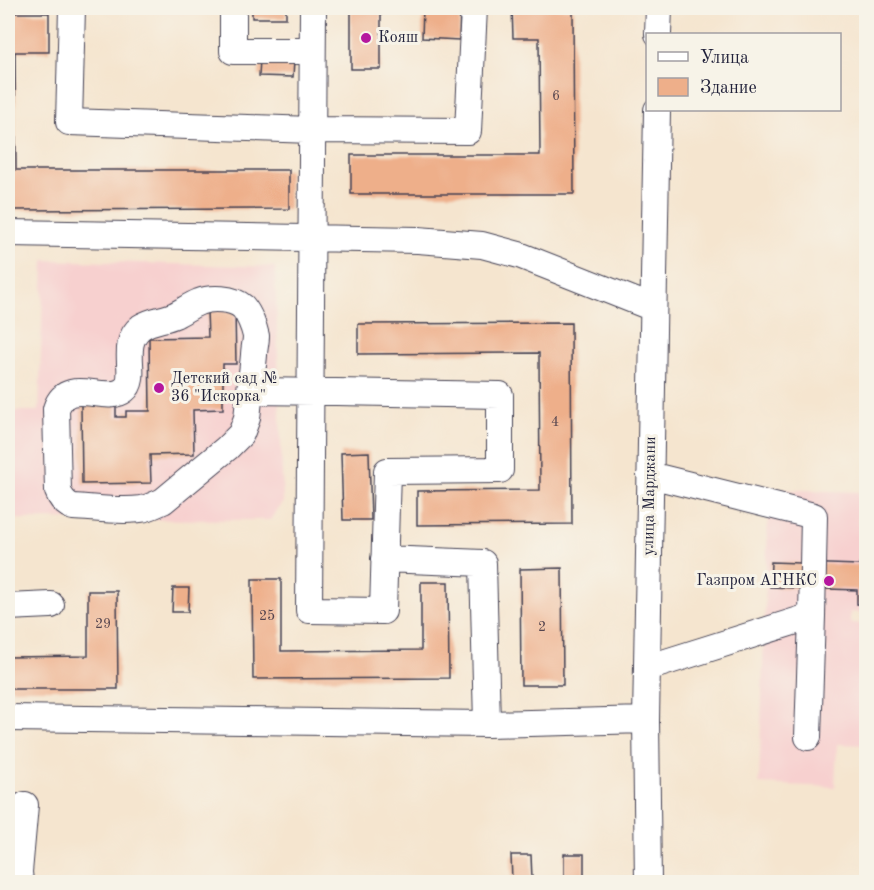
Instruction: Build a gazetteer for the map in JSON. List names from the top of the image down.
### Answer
{
  "streets": {
    "street": ["улица Марджани"]
  },
  "places": ["Кояш", "Детский сад № 36 \"Искорка\"", "Газпром АГНКС"],
  "house_numbers": [
    "6",
    "4",
    "25",
    "29",
    "2"
  ],
  "legend": ["Улица", "Здание"]
}
